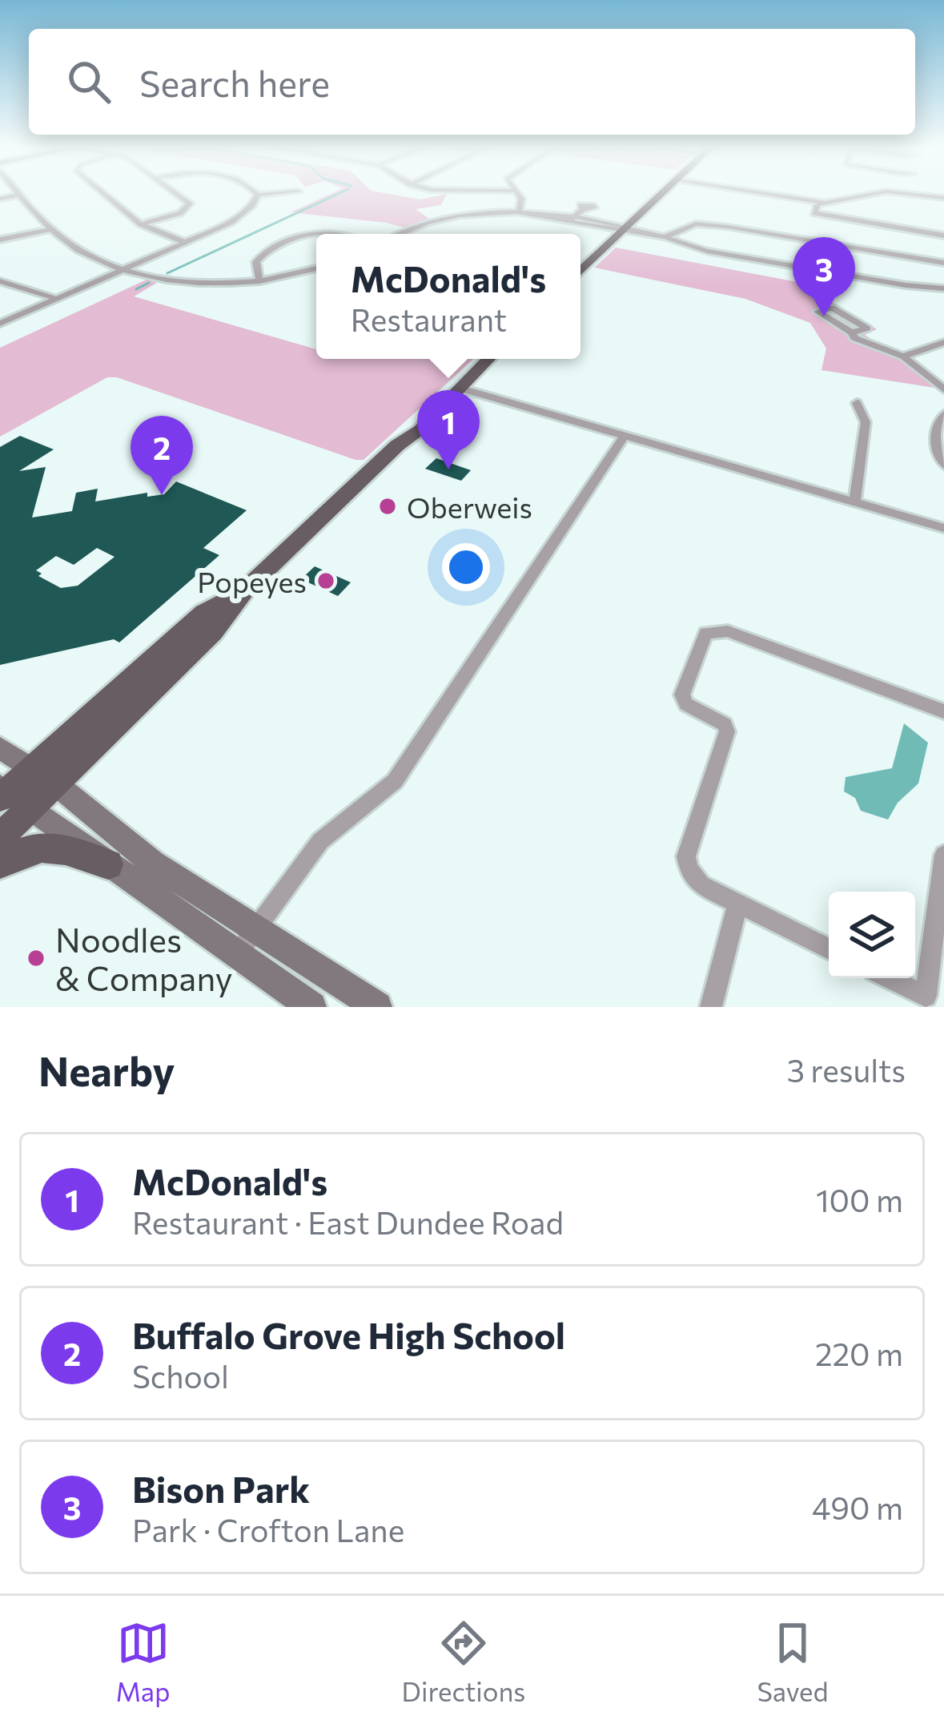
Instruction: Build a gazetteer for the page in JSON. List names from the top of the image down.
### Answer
{
  "places": ["Oberweis", "Popeyes", "Noodles & Company"],
  "page": {
    "search": "Search here",
    "popup": ["McDonald's", "Restaurant"],
    "pins": ["3", "1", "2"],
    "heading": ["Nearby", "3 results"],
    "list": [
      {
        "mark": "1",
        "name": "McDonald's",
        "note": "Restaurant · East Dundee Road",
        "value": "100 m"
      },
      {
        "mark": "2",
        "name": "Buffalo Grove High School",
        "note": "School",
        "value": "220 m"
      },
      {
        "mark": "3",
        "name": "Bison Park",
        "note": "Park · Crofton Lane",
        "value": "490 m"
      }
    ],
    "nav": ["Map", "Directions", "Saved"]
  }
}
